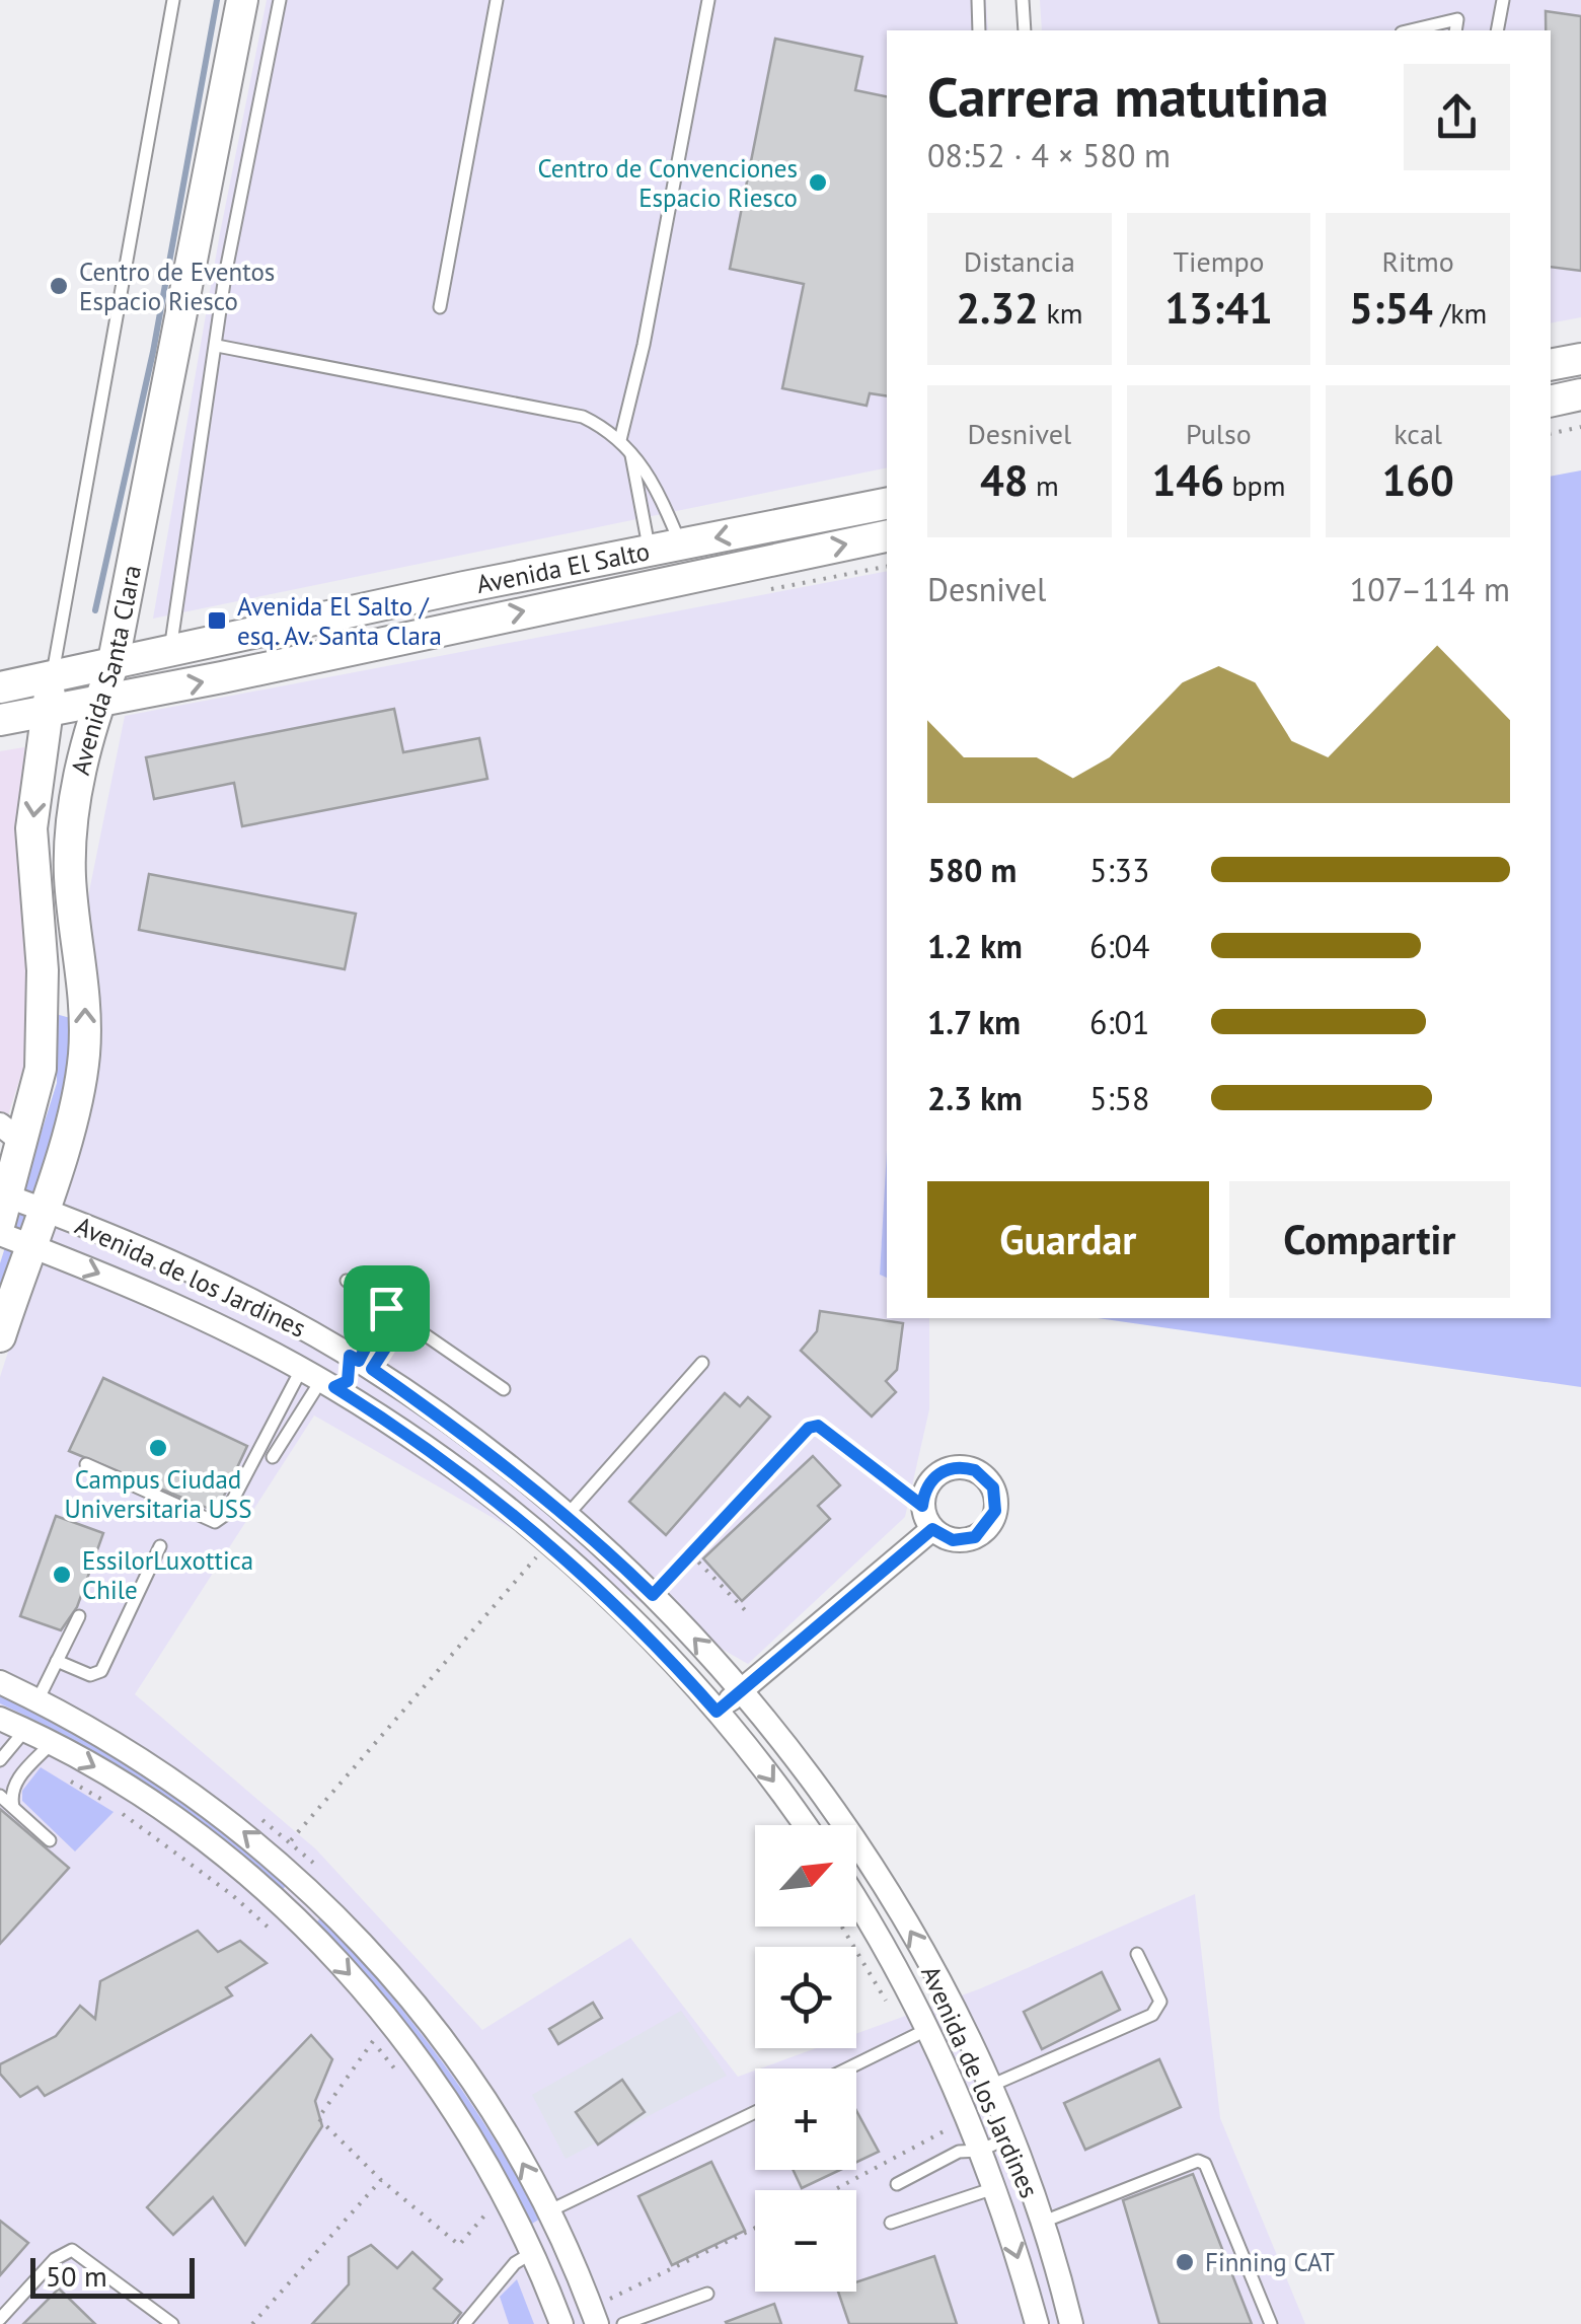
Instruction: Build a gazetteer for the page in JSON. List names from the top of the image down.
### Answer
{
  "streets": {
    "main road": ["Avenida El Salto", "Avenida Santa Clara"],
    "street": ["Avenida de los Jardines"]
  },
  "crossings": [
    ["Avenida El Salto", "Avenida Santa Clara"],
    ["Avenida Santa Clara", "Avenida de los Jardines"]
  ],
  "places": {
    "other": [
      "Centro de Convenciones Espacio Riesco",
      "Centro de Eventos Espacio Riesco",
      "Campus Ciudad Universitaria USS",
      "EssilorLuxottica Chile",
      "Finning CAT"
    ],
    "transit": ["Avenida El Salto / esq. Av. Santa Clara"]
  },
  "scale_bar": "50 m",
  "north": "top right",
  "page": {
    "heading": ["Carrera matutina", "08:52 · 4 × 580 m"],
    "stats": [
      ["Distancia", "2.32 km"],
      ["Tiempo", "13:41"],
      ["Ritmo", "5:54 /km"],
      ["Desnivel", "48 m"],
      ["Pulso", "146 bpm"],
      ["kcal", "160"]
    ],
    "chart": ["Desnivel", "107–114 m"],
    "list": [
      {
        "name": "580 m",
        "note": "5:33"
      },
      {
        "name": "1.2 km",
        "note": "6:04"
      },
      {
        "name": "1.7 km",
        "note": "6:01"
      },
      {
        "name": "2.3 km",
        "note": "5:58"
      }
    ],
    "buttons": ["Guardar", "Compartir"],
    "map_buttons": ["+", "−"],
    "scale": "50 m"
  }
}
